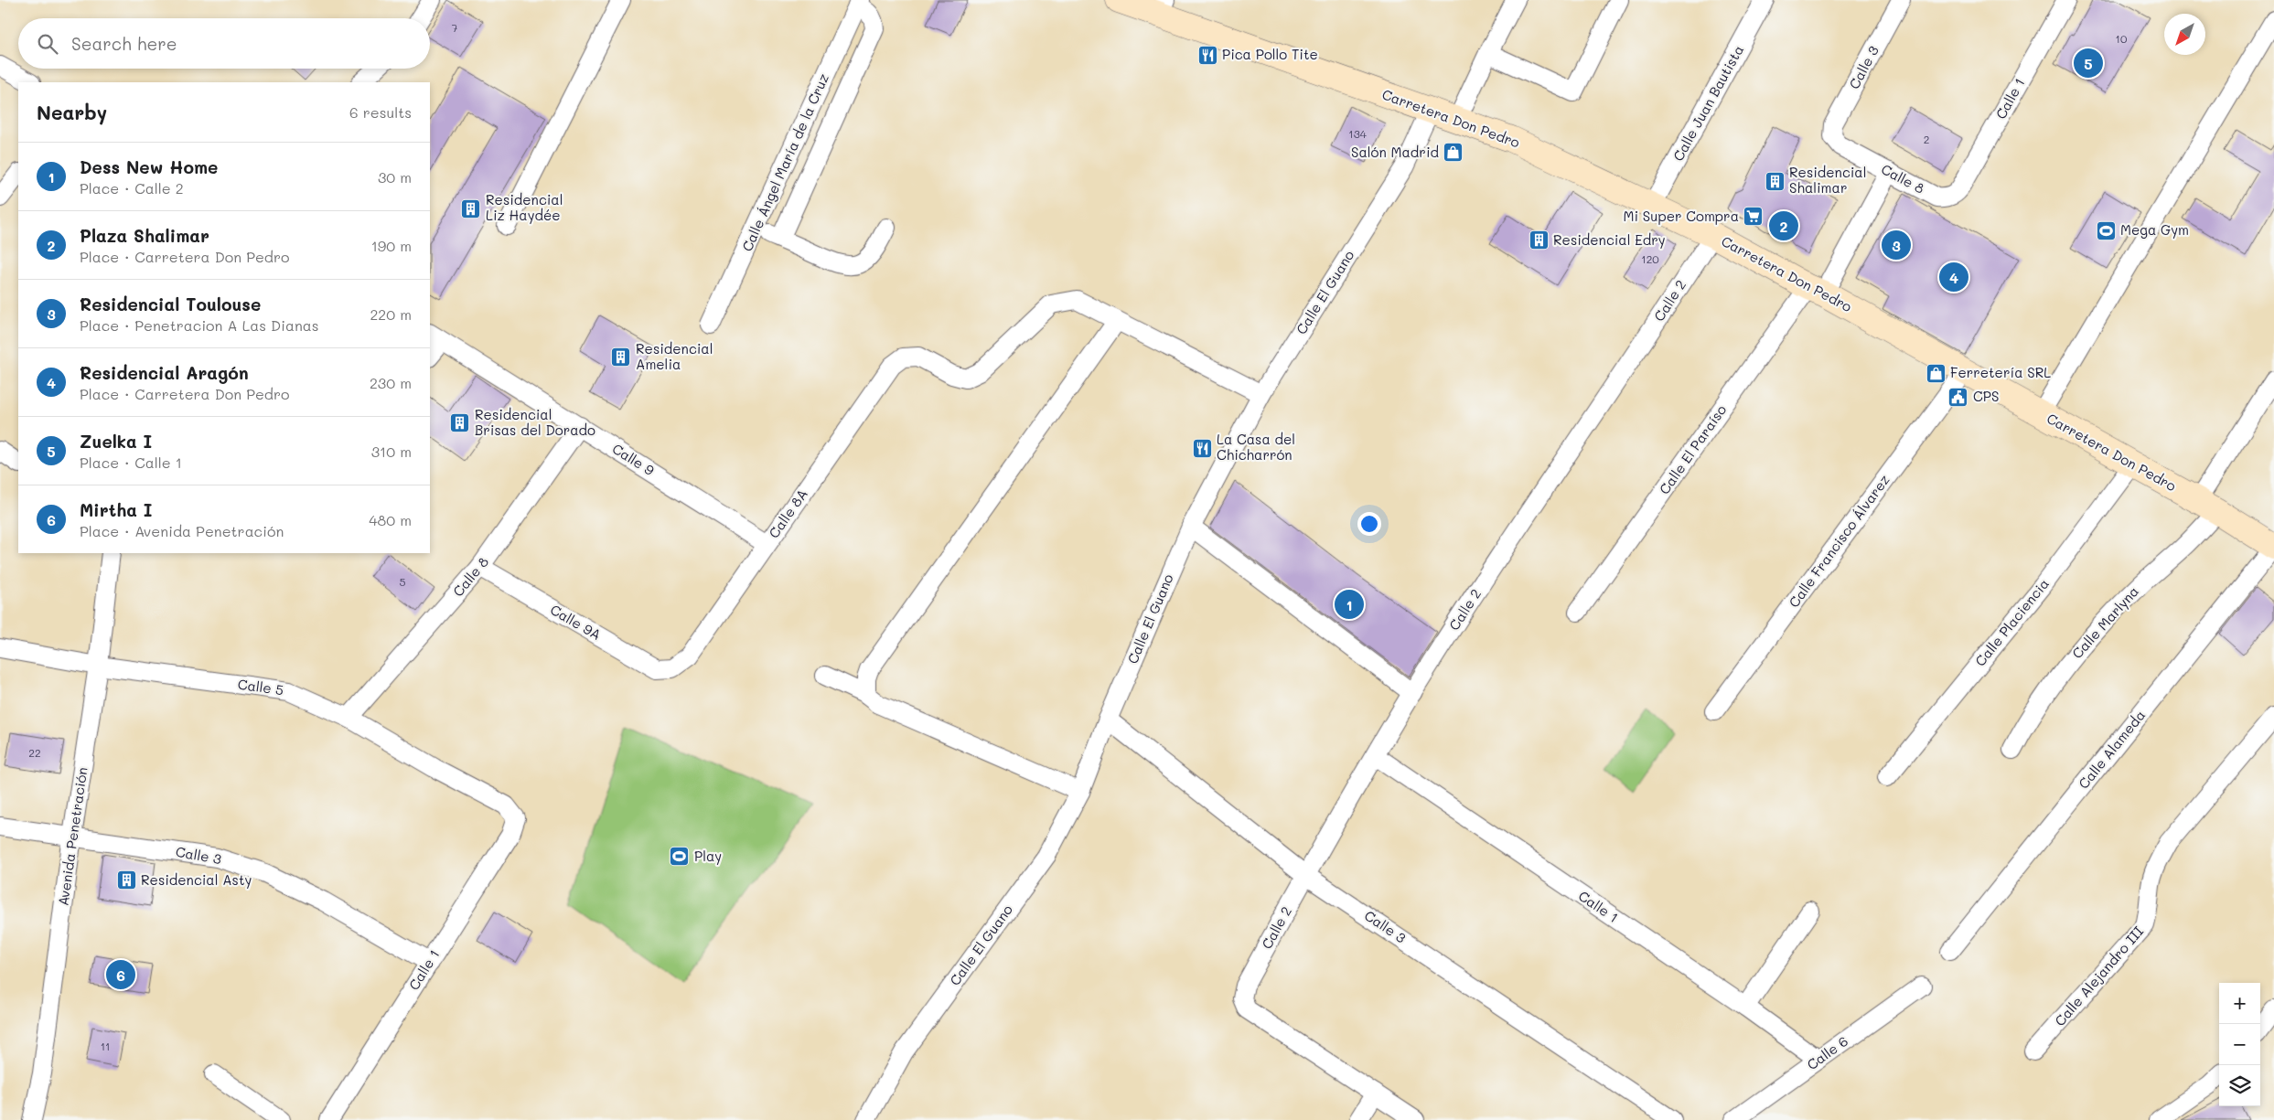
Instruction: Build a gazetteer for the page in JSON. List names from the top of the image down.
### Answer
{
  "streets": {
    "street": [
      "Calle 3",
      "Calle 1",
      "Calle Juan Bautista",
      "Carretera Don Pedro",
      "Calle Ángel María de la Cruz",
      "Calle 8",
      "Calle El Guano",
      "Calle 2",
      "Calle El Paraíso",
      "Calle 9",
      "Calle 8A",
      "Calle Francisco Álvarez",
      "Calle 9A",
      "Calle Placiencia",
      "Calle Marlyna",
      "Calle 5",
      "Calle Alameda",
      "Avenida Penetración",
      "Calle Alejandro III",
      "Calle 6"
    ]
  },
  "crossings": [
    ["Calle 3", "Calle 1"],
    ["Calle 3", "Calle 8"],
    ["Calle 3", "Calle El Guano"],
    ["Calle 3", "Calle 2"],
    ["Calle 3", "Avenida Penetración"],
    ["Calle 1", "Calle 8"],
    ["Calle 1", "Calle 2"],
    ["Calle 1", "Calle 5"],
    ["Calle 1", "Calle 6"],
    ["Calle Juan Bautista", "Carretera Don Pedro"],
    ["Carretera Don Pedro", "Calle El Guano"],
    ["Carretera Don Pedro", "Calle 2"],
    ["Carretera Don Pedro", "Calle El Paraíso"],
    ["Carretera Don Pedro", "Calle Francisco Álvarez"],
    ["Carretera Don Pedro", "Calle Placiencia"],
    ["Carretera Don Pedro", "Calle Marlyna"],
    ["Carretera Don Pedro", "Calle Alameda"],
    ["Calle 8", "Calle El Paraíso"],
    ["Calle 8", "Calle 9"],
    ["Calle 8", "Calle 9A"],
    ["Calle 8", "Calle 5"],
    ["Calle 9", "Calle 8A"],
    ["Calle 8A", "Calle 9A"],
    ["Calle 5", "Avenida Penetración"]
  ],
  "places": {
    "restaurant": ["Pica Pollo Tite", "La Casa del Chicharrón"],
    "shop": ["Salón Madrid", "Ferretería SRL"],
    "building": [
      "Residencial Shalimar",
      "Residencial Liz Haydée",
      "Residencial Edry",
      "Residencial Amelia",
      "Residencial Brisas del Dorado",
      "Residencial Asty"
    ],
    "supermarket": ["Mi Super Compra"],
    "sports": ["Mega Gym", "Play"],
    "public building": ["CPS"]
  },
  "house_numbers": [
    "7",
    "10",
    "134",
    "2",
    "120",
    "5",
    "22",
    "11"
  ],
  "north": "bottom left",
  "page": {
    "search": "Search here",
    "pins": [
      "5",
      "2",
      "3",
      "4",
      "1",
      "6"
    ],
    "heading": ["Nearby", "6 results"],
    "list": [
      {
        "mark": "1",
        "name": "Dess New Home",
        "note": "Place · Calle 2",
        "value": "30 m"
      },
      {
        "mark": "2",
        "name": "Plaza Shalimar",
        "note": "Place · Carretera Don Pedro",
        "value": "190 m"
      },
      {
        "mark": "3",
        "name": "Residencial Toulouse",
        "note": "Place · Penetracion A Las Dianas",
        "value": "220 m"
      },
      {
        "mark": "4",
        "name": "Residencial Aragón",
        "note": "Place · Carretera Don Pedro",
        "value": "230 m"
      },
      {
        "mark": "5",
        "name": "Zuelka I",
        "note": "Place · Calle 1",
        "value": "310 m"
      },
      {
        "mark": "6",
        "name": "Mirtha I",
        "note": "Place · Avenida Penetración",
        "value": "480 m"
      }
    ],
    "map_buttons": ["+", "−"]
  }
}
